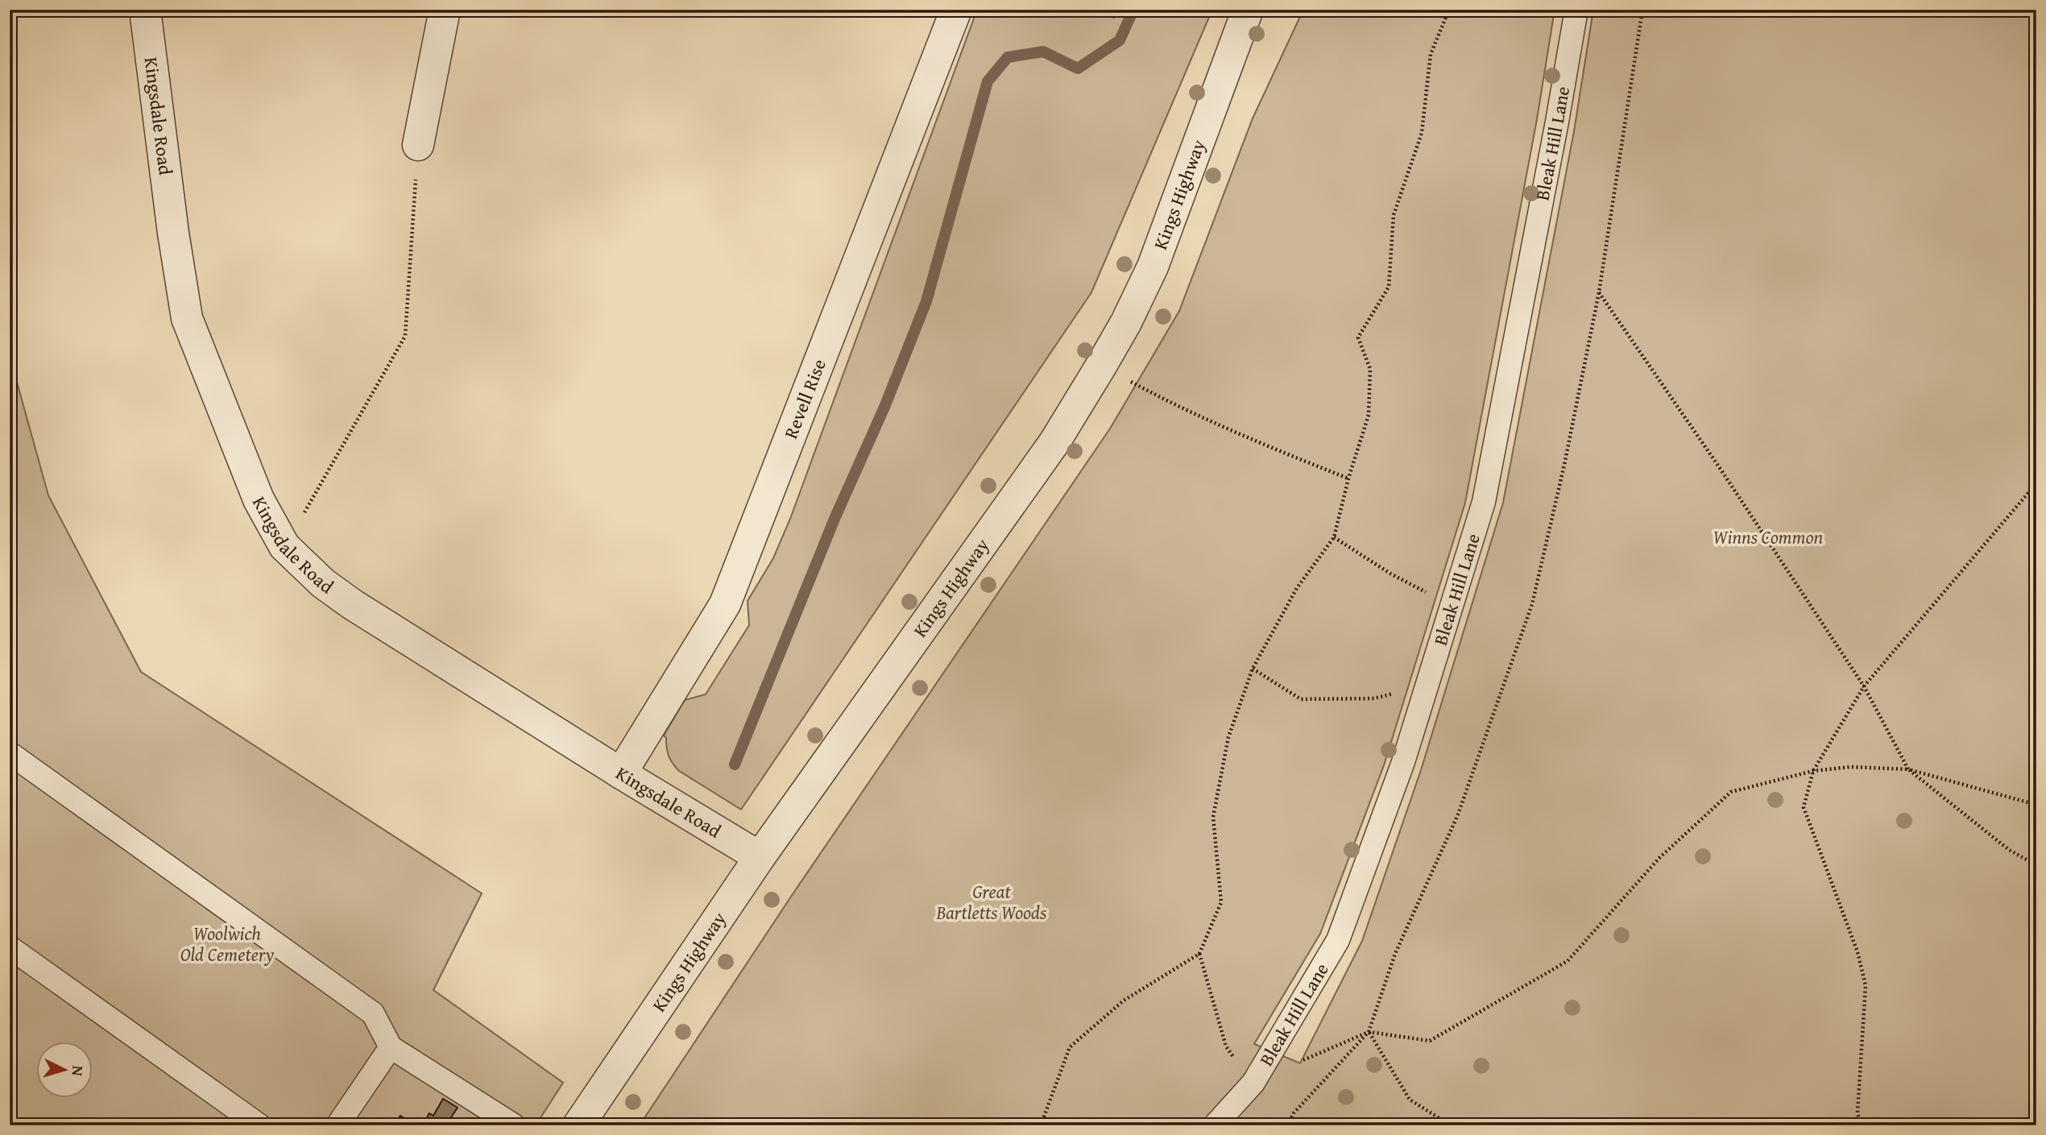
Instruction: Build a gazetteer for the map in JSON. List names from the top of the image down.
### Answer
{
  "streets": {
    "street": ["Kingsdale Road", "Kings Highway", "Revell Rise"],
    "lane": ["Bleak Hill Lane"]
  },
  "crossings": [
    ["Kingsdale Road", "Kings Highway"],
    ["Kingsdale Road", "Revell Rise"]
  ],
  "parks": ["Winns Common", "Great Bartletts Woods", "Woolwich Old Cemetery"],
  "north": "right"
}
